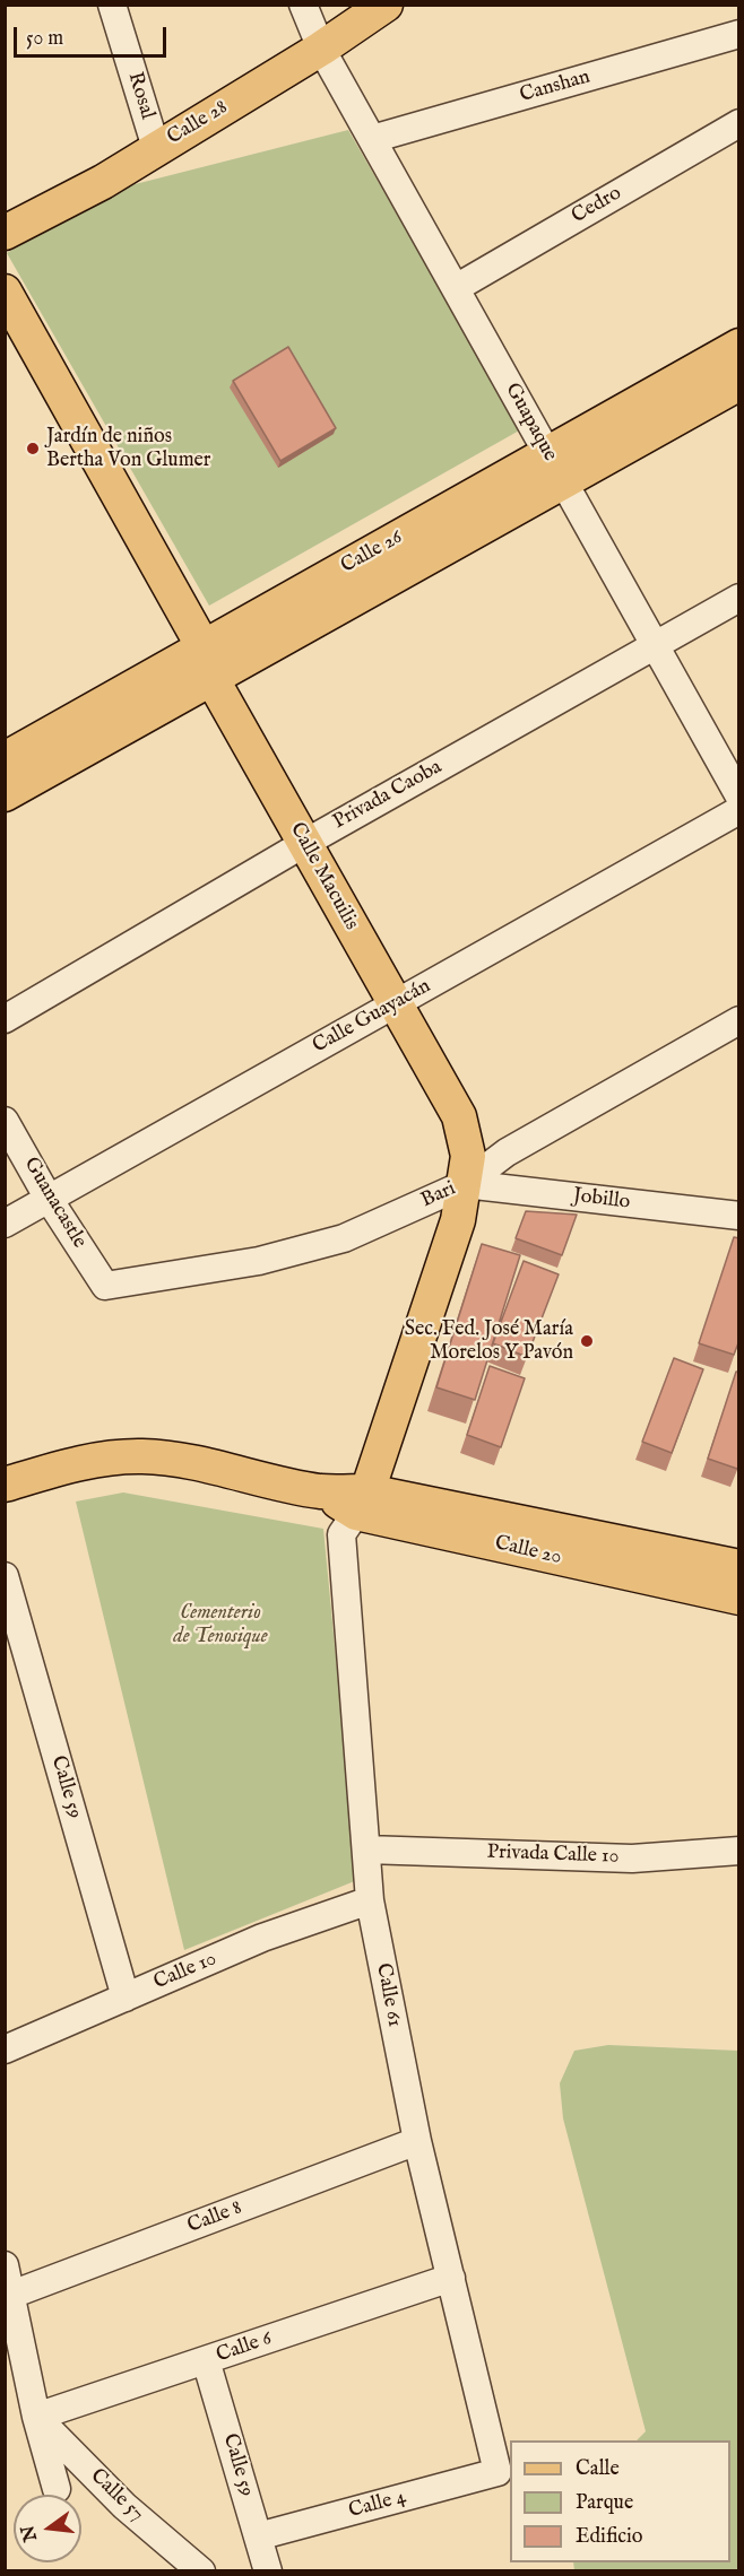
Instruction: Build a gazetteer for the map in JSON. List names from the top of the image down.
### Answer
{
  "streets": {
    "main road": [
      "Calle 28",
      "Calle 26",
      "Calle Macuilis",
      "Calle 20"
    ],
    "street": [
      "Canshan",
      "Rosal",
      "Cedro",
      "Guapaque",
      "Privada Caoba",
      "Calle Guayacán",
      "Bari",
      "Jobillo",
      "Guanacastle",
      "Calle 59",
      "Privada Calle 10",
      "Calle 10",
      "Calle 61",
      "Calle 8",
      "Calle 6",
      "Calle 57",
      "Calle 4"
    ]
  },
  "crossings": [
    ["Canshan", "Guapaque"],
    ["Rosal", "Calle 28"],
    ["Calle 28", "Guapaque"],
    ["Cedro", "Guapaque"],
    ["Guapaque", "Calle 26"],
    ["Guapaque", "Privada Caoba"],
    ["Calle 26", "Calle Macuilis"],
    ["Privada Caoba", "Calle Macuilis"],
    ["Calle Macuilis", "Calle Guayacán"],
    ["Calle Macuilis", "Bari"],
    ["Calle Macuilis", "Jobillo"],
    ["Calle Macuilis", "Calle 20"],
    ["Calle Macuilis", "Calle 61"],
    ["Calle Guayacán", "Guanacastle"],
    ["Bari", "Jobillo"],
    ["Bari", "Guanacastle"],
    ["Calle 20", "Calle 61"],
    ["Calle 59", "Calle 10"],
    ["Calle 59", "Calle 6"],
    ["Calle 59", "Calle 4"],
    ["Privada Calle 10", "Calle 61"],
    ["Calle 10", "Calle 61"],
    ["Calle 61", "Calle 8"],
    ["Calle 61", "Calle 6"],
    ["Calle 61", "Calle 4"],
    ["Calle 8", "Calle 57"],
    ["Calle 6", "Calle 57"]
  ],
  "parks": ["Cementerio de Tenosique"],
  "places": ["Jardín de niños Bertha Von Glumer", "Sec. Fed. José María Morelos Y Pavón"],
  "legend": ["Calle", "Parque", "Edificio"],
  "scale_bar": "50 m",
  "north": "left"
}
